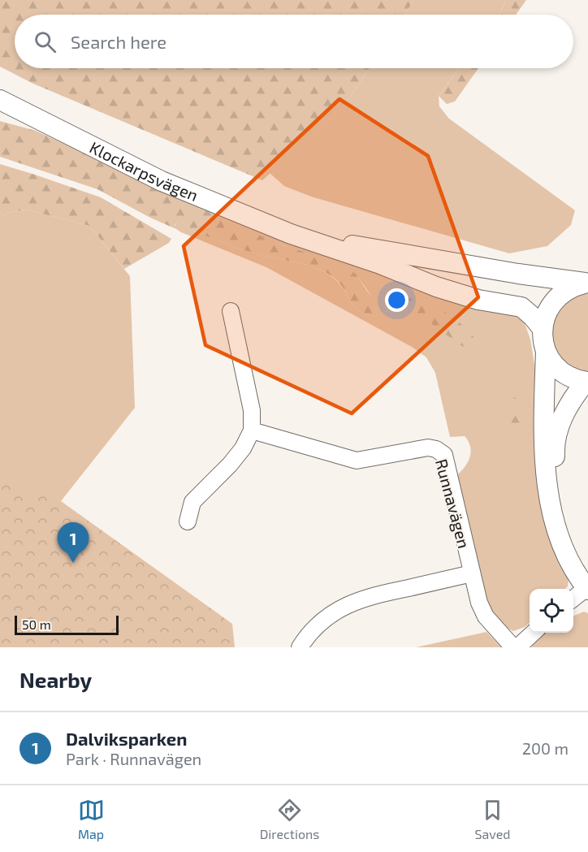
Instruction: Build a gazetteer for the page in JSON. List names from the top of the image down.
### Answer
{
  "streets": {
    "street": ["Klockarpsvägen", "Runnavägen"]
  },
  "scale_bar": "50 m",
  "page": {
    "search": "Search here",
    "pins": "1",
    "scale": "50 m",
    "heading": "Nearby",
    "list": [
      {
        "mark": "1",
        "name": "Dalviksparken",
        "note": "Park · Runnavägen",
        "value": "200 m"
      }
    ],
    "nav": ["Map", "Directions", "Saved"]
  }
}
